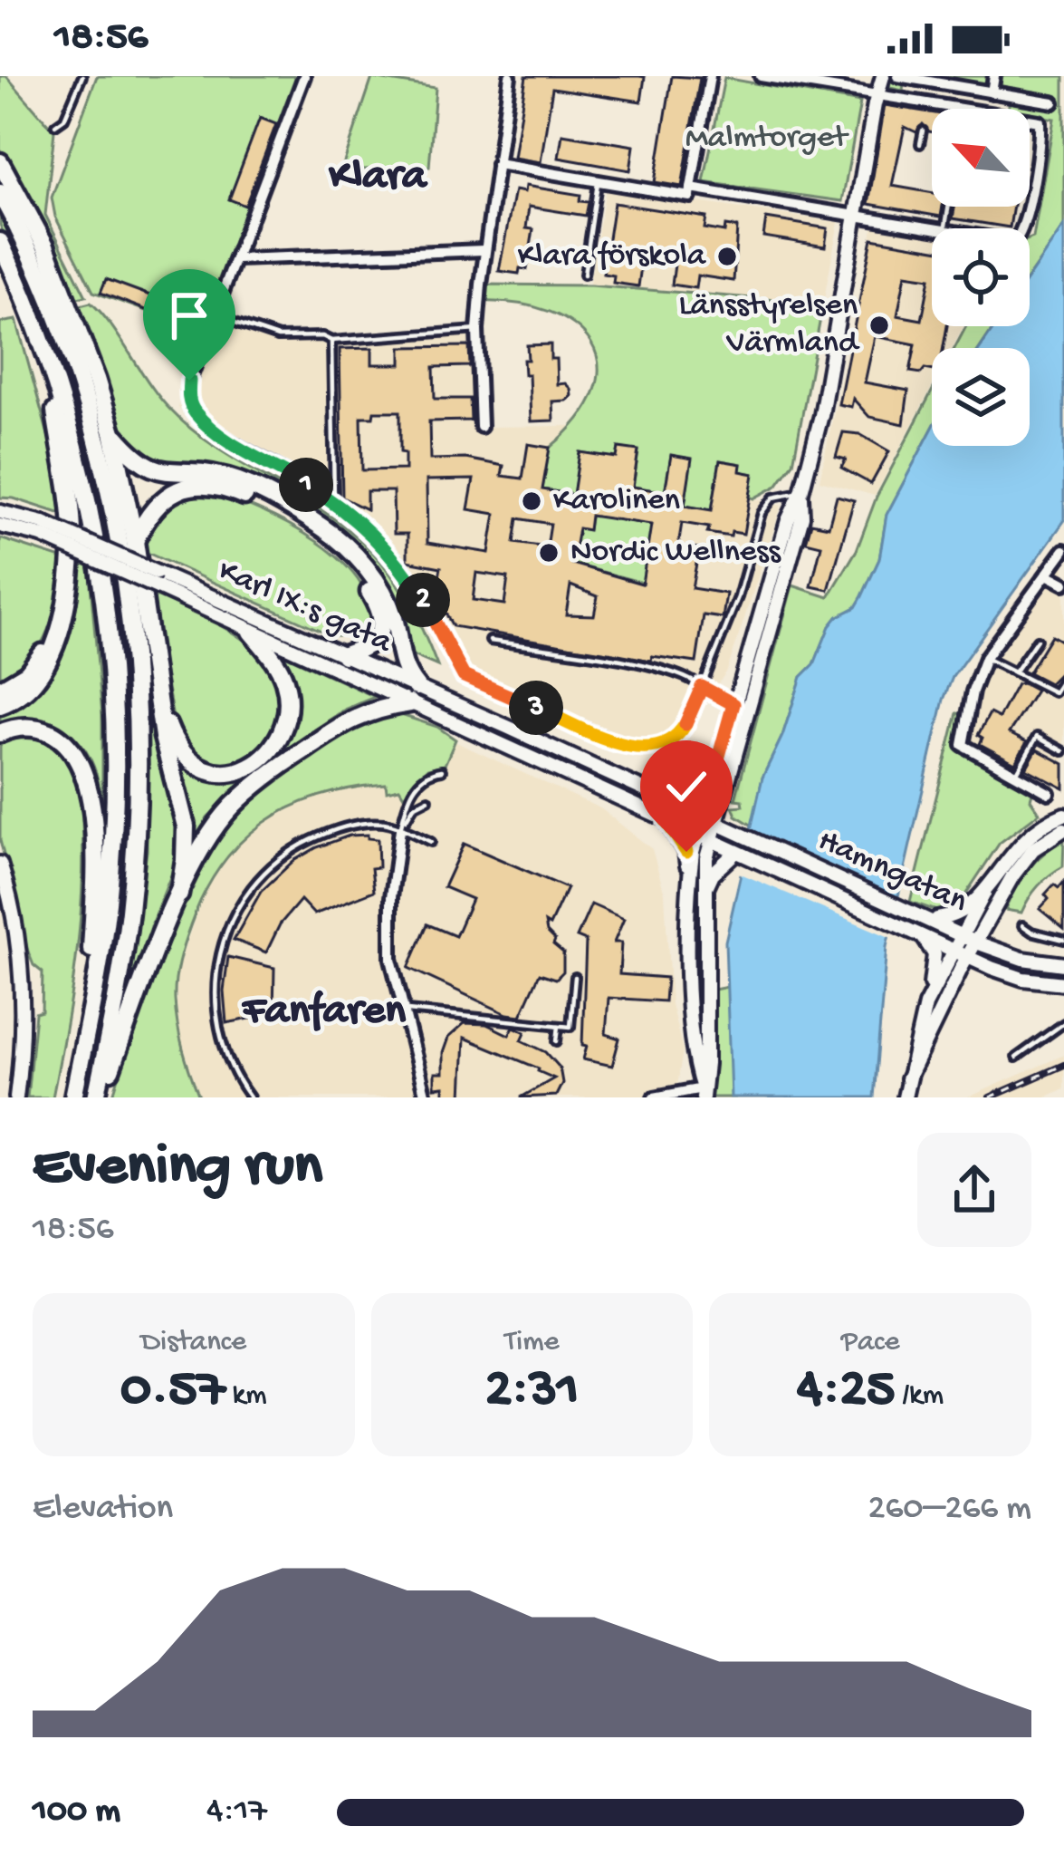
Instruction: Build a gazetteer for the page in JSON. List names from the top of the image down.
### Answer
{
  "streets": {
    "street": ["Karl IX:s gata", "Hamngatan"]
  },
  "crossings": [
    ["Karl IX:s gata", "Hamngatan"]
  ],
  "districts": ["Klara", "Fanfaren"],
  "parks": ["Malmtorget"],
  "places": [
    "Klara förskola",
    "Länsstyrelsen Värmland",
    "Karolinen",
    "Nordic Wellness"
  ],
  "north": "top left",
  "page": {
    "status": "18:56",
    "pins": ["1", "2", "3"],
    "heading": ["Evening run", "18:56"],
    "stats": [
      ["Distance", "0.57 km"],
      ["Time", "2:31"],
      ["Pace", "4:25 /km"]
    ],
    "chart": ["Elevation", "260–266 m"],
    "list": [
      {
        "name": "100 m",
        "note": "4:17"
      }
    ]
  }
}
